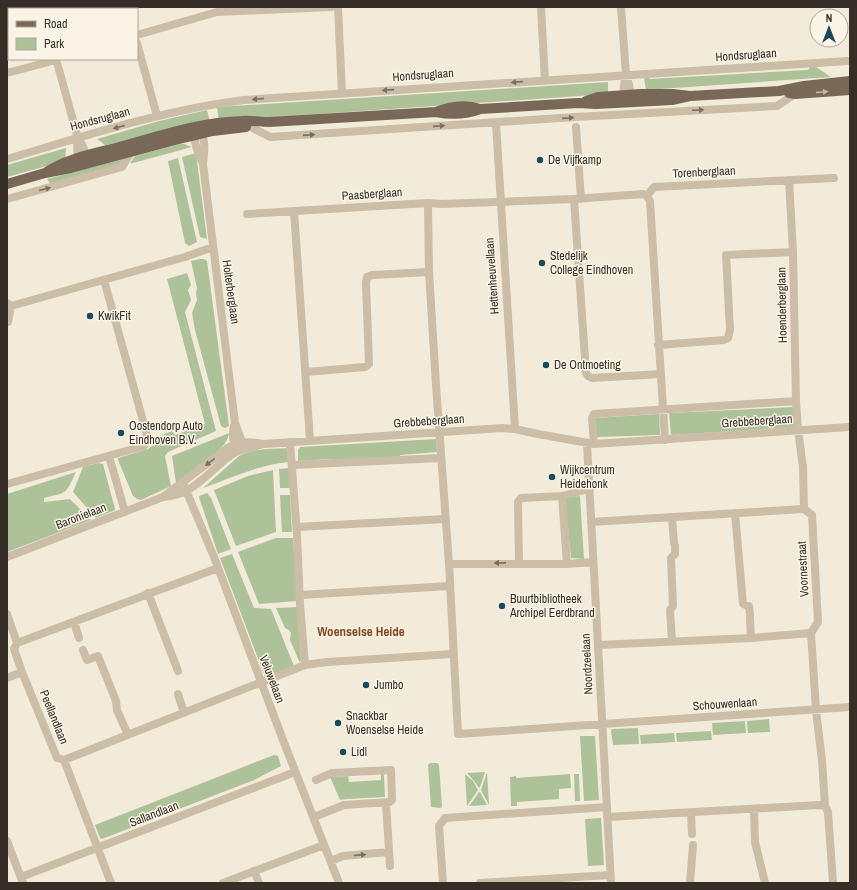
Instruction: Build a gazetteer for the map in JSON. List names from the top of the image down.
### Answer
{
  "streets": {
    "street": [
      "Hondsruglaan",
      "Torenberglaan",
      "Paasberglaan",
      "Hettenheuvellaan",
      "Holterberglaan",
      "Hoenderberglaan",
      "Grebbeberglaan",
      "Baronielaan",
      "Voornestraat",
      "Noordzeelaan",
      "Veluwelaan",
      "Schouwenlaan",
      "Peellandlaan",
      "Sallandlaan"
    ]
  },
  "crossings": [
    ["Torenberglaan", "Hoenderberglaan"],
    ["Paasberglaan", "Hettenheuvellaan"],
    ["Hettenheuvellaan", "Grebbeberglaan"],
    ["Holterberglaan", "Grebbeberglaan"],
    ["Holterberglaan", "Baronielaan"],
    ["Hoenderberglaan", "Grebbeberglaan"],
    ["Hoenderberglaan", "Voornestraat"],
    ["Grebbeberglaan", "Baronielaan"],
    ["Grebbeberglaan", "Voornestraat"],
    ["Grebbeberglaan", "Noordzeelaan"],
    ["Baronielaan", "Veluwelaan"],
    ["Voornestraat", "Schouwenlaan"],
    ["Noordzeelaan", "Schouwenlaan"],
    ["Veluwelaan", "Sallandlaan"],
    ["Peellandlaan", "Sallandlaan"]
  ],
  "districts": ["Woenselse Heide"],
  "places": [
    "De Vijfkamp",
    "Stedelijk College Eindhoven",
    "KwikFit",
    "De Ontmoeting",
    "Oostendorp Auto Eindhoven B.V.",
    "Wijkcentrum Heidehonk",
    "Buurtbibliotheek Archipel Eerdbrand",
    "Jumbo",
    "Snackbar Woenselse Heide",
    "Lidl"
  ],
  "legend": ["Road", "Park"],
  "north": "top"
}
